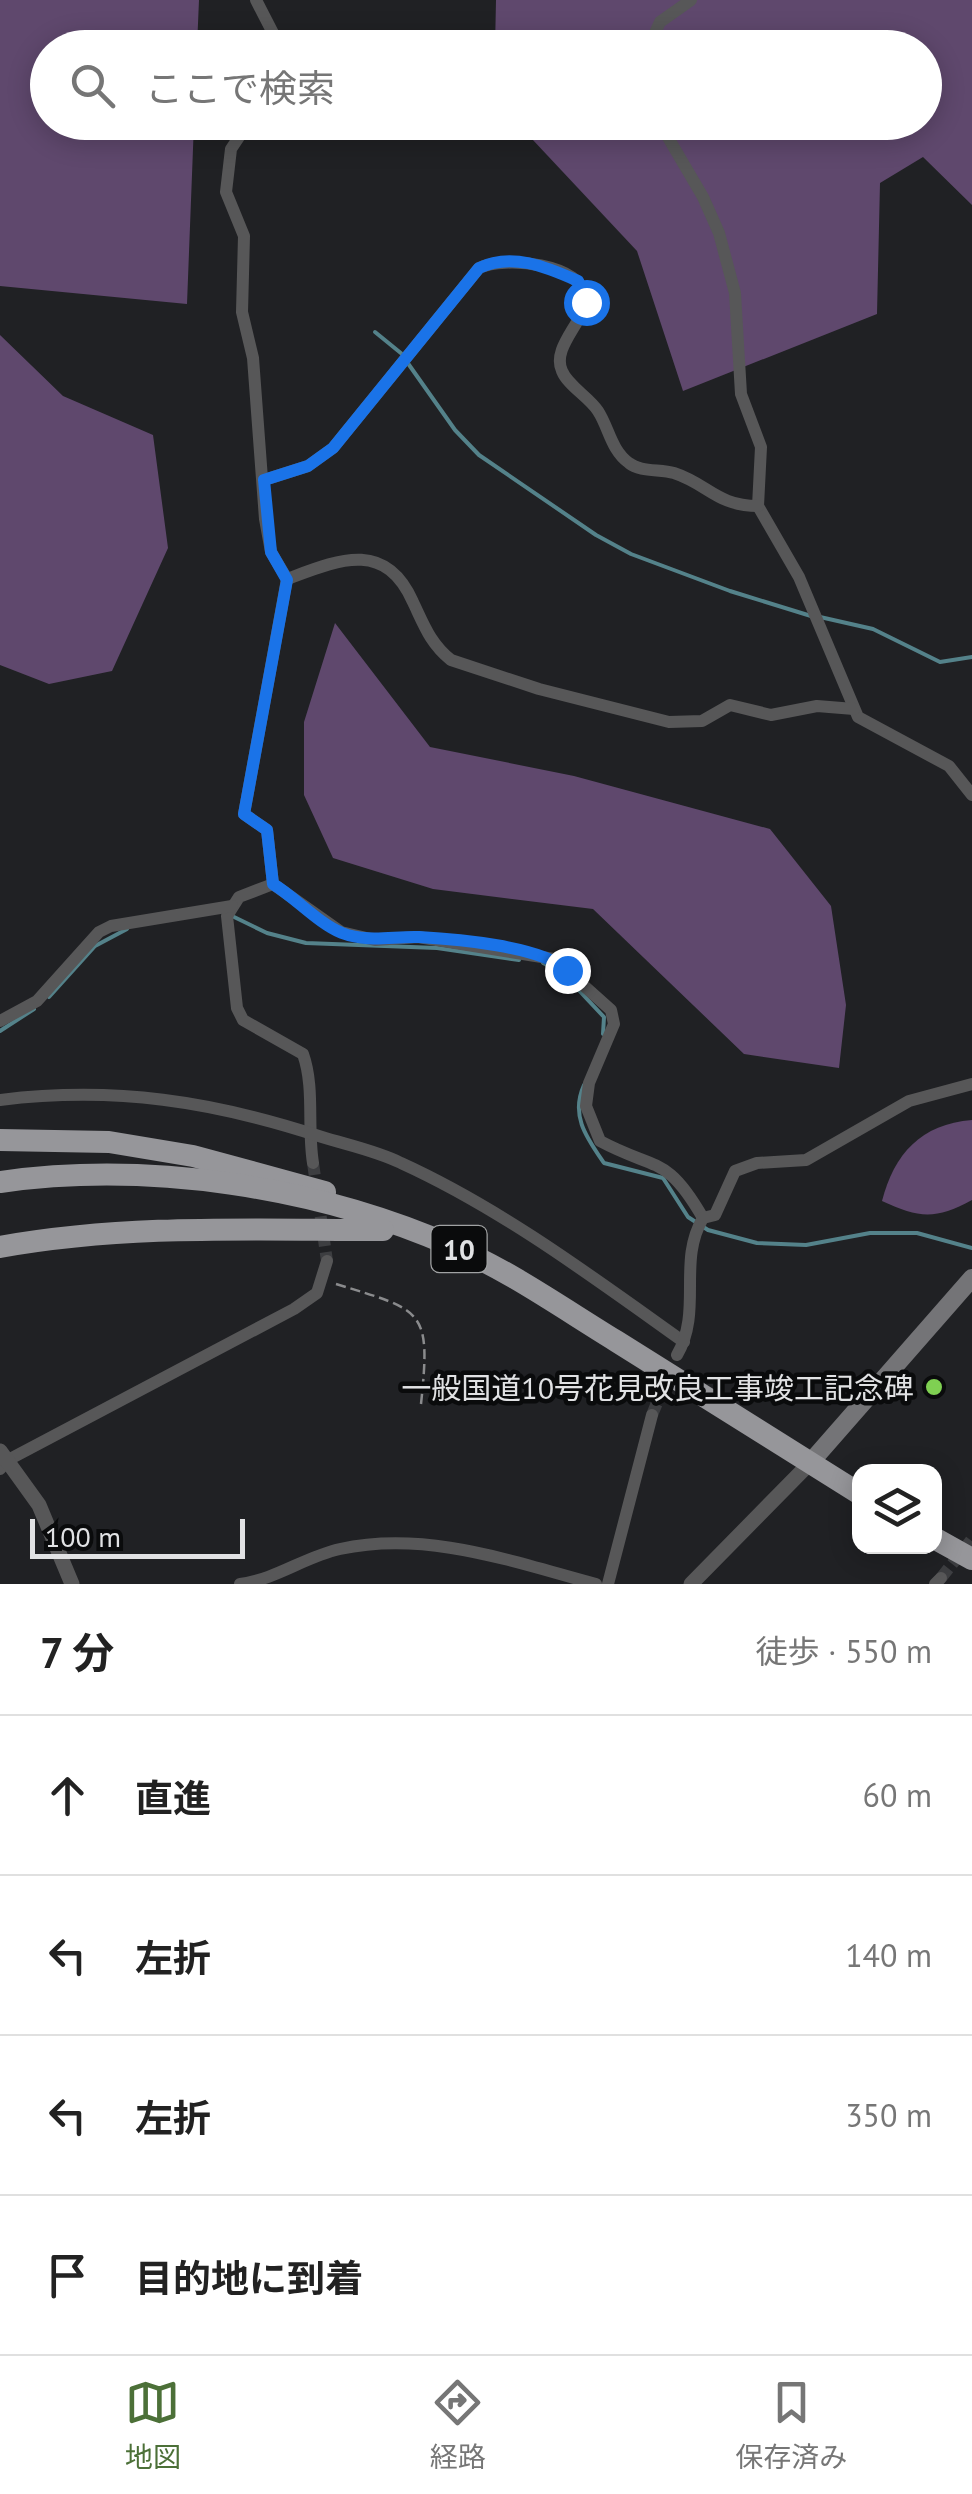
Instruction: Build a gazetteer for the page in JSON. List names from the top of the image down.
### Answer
{
  "streets": {
    "highway": ["10"]
  },
  "places": ["一般国道10号花見改良工事竣工記念碑"],
  "scale_bar": "100 m",
  "page": {
    "search": "ここで検索",
    "scale": "100 m",
    "heading": ["7 分", "徒歩 · 550 m"],
    "list": [
      ["直進", "60 m"],
      ["左折", "140 m"],
      ["左折", "350 m"],
      "目的地に到着"
    ],
    "nav": ["地図", "経路", "保存済み"]
  }
}
